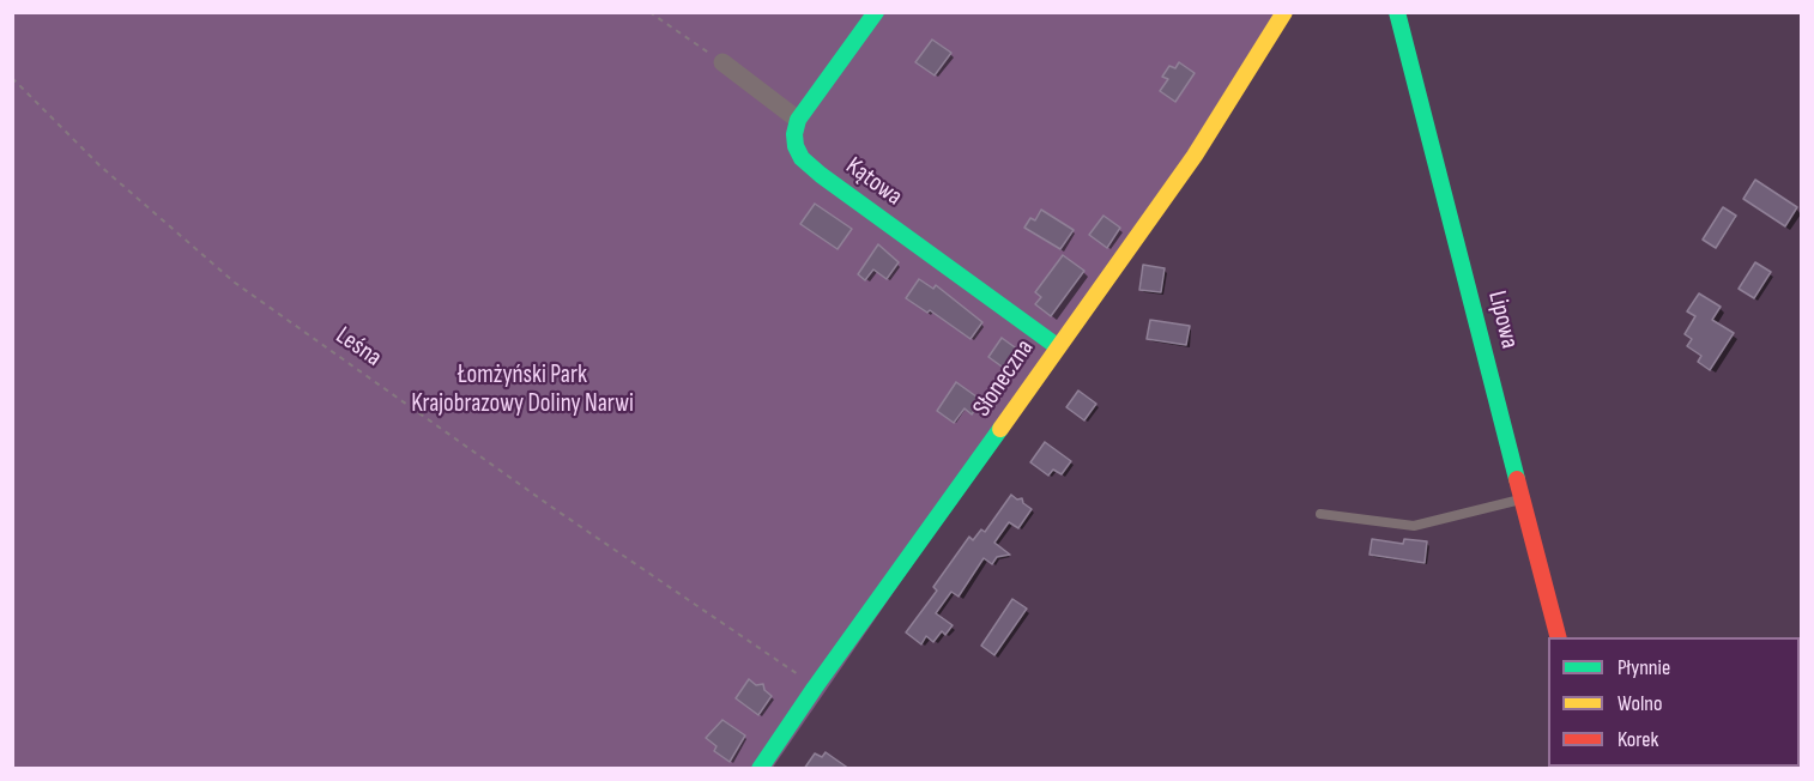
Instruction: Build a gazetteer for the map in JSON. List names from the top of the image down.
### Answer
{
  "streets": {
    "street": ["Kątowa", "Lipowa", "Słoneczna"],
    "path": ["Leśna"]
  },
  "crossings": [
    ["Kątowa", "Słoneczna"],
    ["Leśna", "Słoneczna"]
  ],
  "parks": ["Łomżyński Park Krajobrazowy Doliny Narwi"],
  "legend": ["Płynnie", "Wolno", "Korek"]
}
